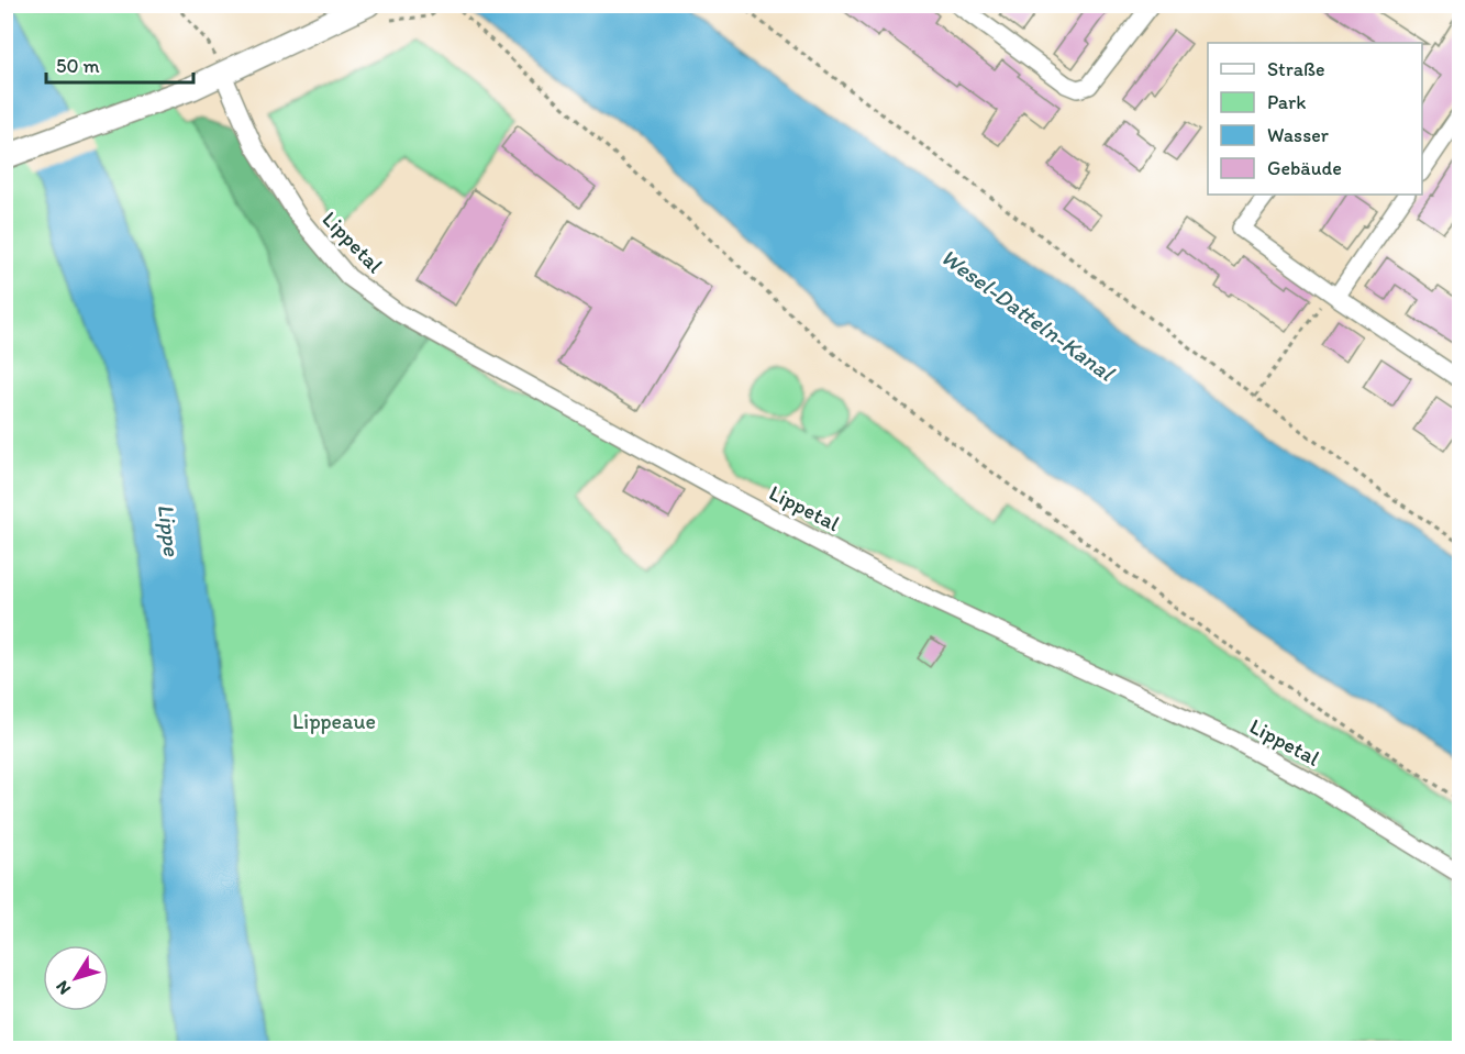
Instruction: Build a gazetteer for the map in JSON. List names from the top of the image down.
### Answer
{
  "streets": {
    "street": ["Lippetal"]
  },
  "water": ["Wesel-Datteln-Kanal", "Lippe"],
  "parks": ["Lippeaue"],
  "legend": [
    "Straße",
    "Park",
    "Wasser",
    "Gebäude"
  ],
  "scale_bar": "50 m",
  "north": "bottom left"
}
